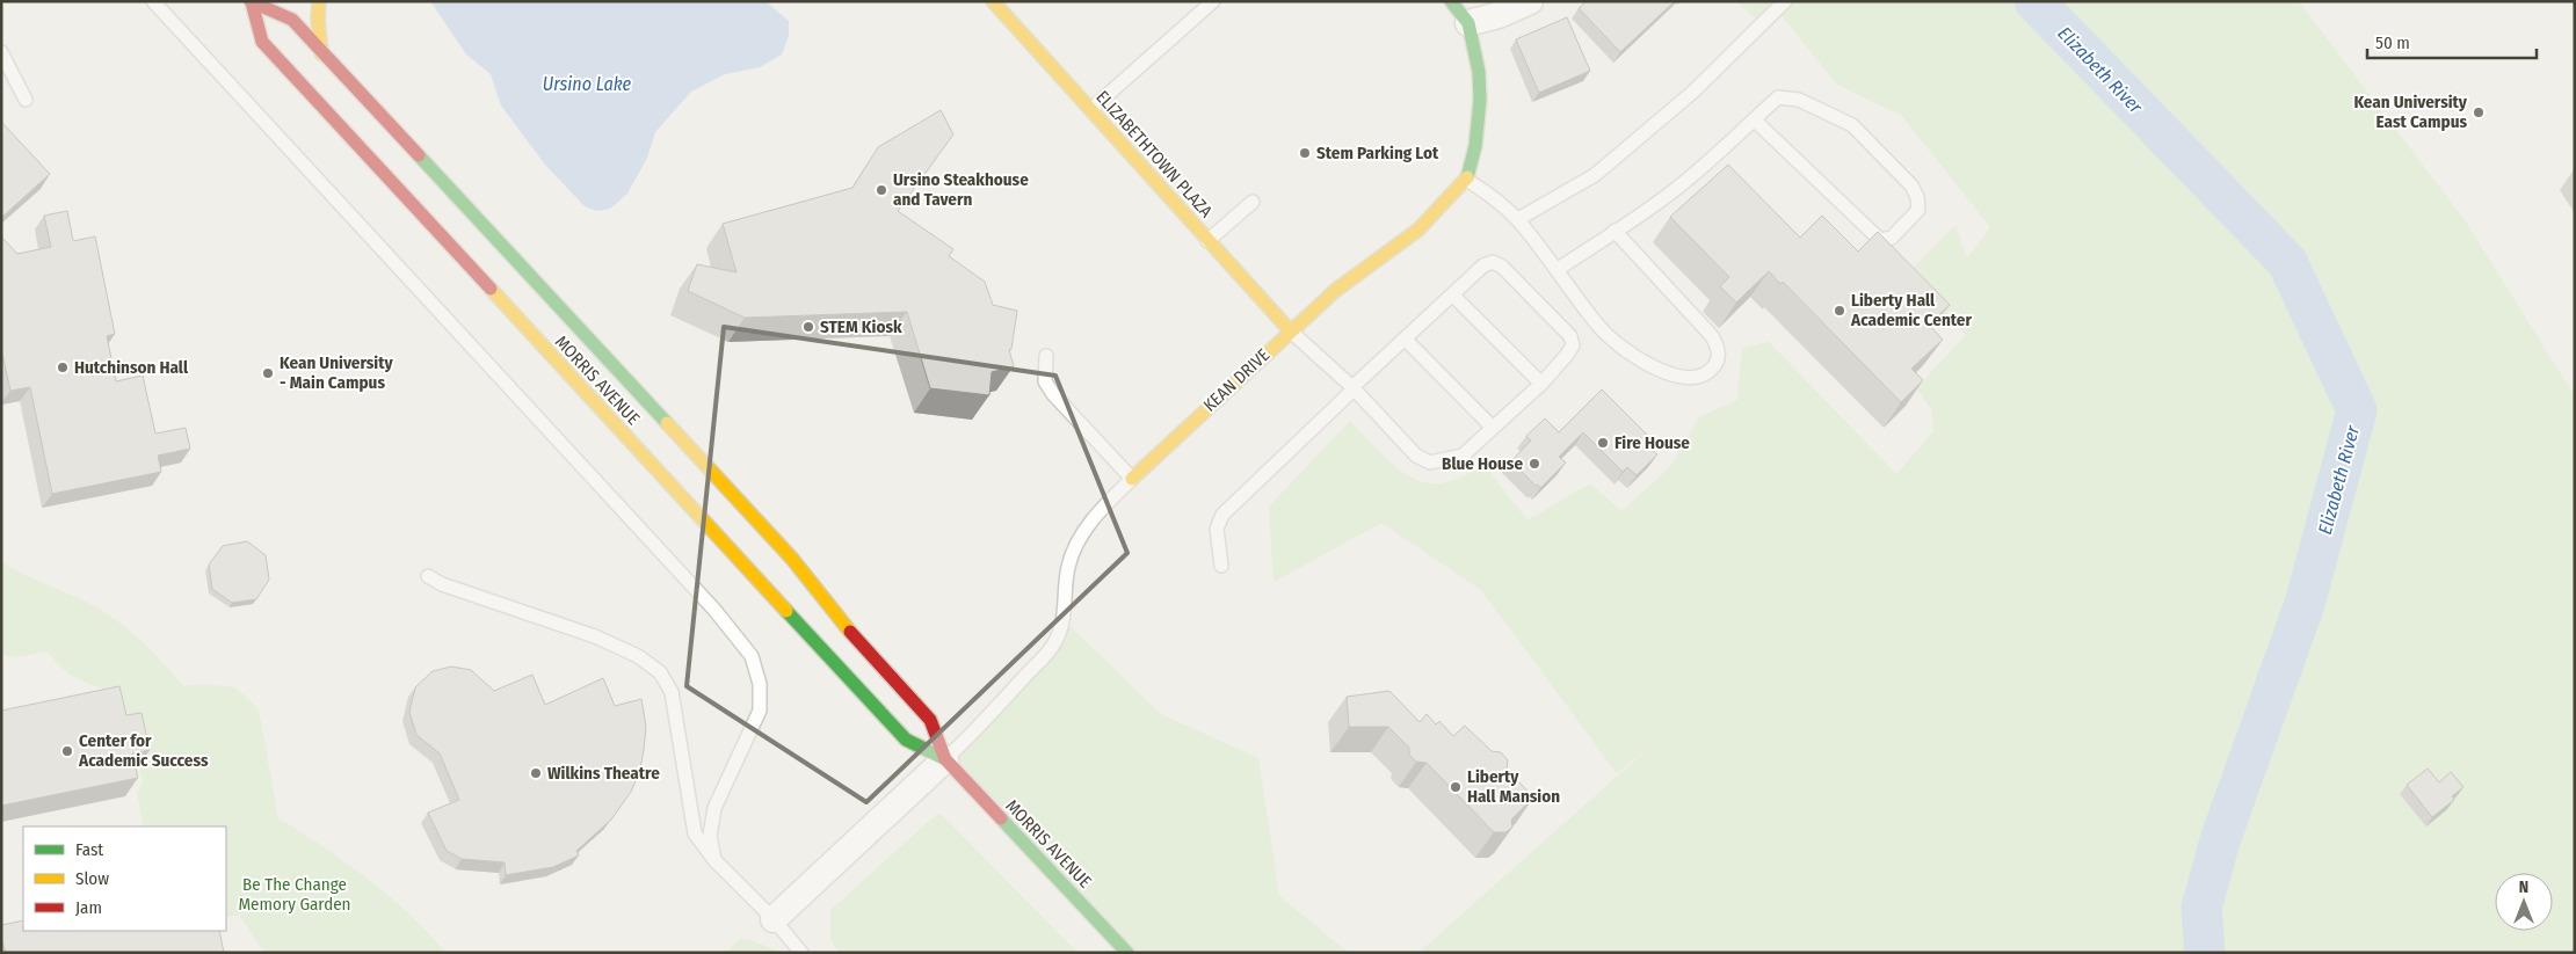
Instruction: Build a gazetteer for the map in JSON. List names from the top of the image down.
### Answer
{
  "streets": {
    "main road": ["ELIZABETHTOWN PLAZA", "MORRIS AVENUE", "KEAN DRIVE"]
  },
  "crossings": [
    ["ELIZABETHTOWN PLAZA", "KEAN DRIVE"],
    ["MORRIS AVENUE", "KEAN DRIVE"]
  ],
  "water": ["Elizabeth River", "Ursino Lake"],
  "parks": ["Be The Change Memory Garden"],
  "places": [
    "Kean University East Campus",
    "Stem Parking Lot",
    "Ursino Steakhouse and Tavern",
    "Liberty Hall Academic Center",
    "STEM Kiosk",
    "Hutchinson Hall",
    "Kean University - Main Campus",
    "Fire House",
    "Blue House",
    "Center for Academic Success",
    "Wilkins Theatre",
    "Liberty Hall Mansion"
  ],
  "legend": ["Fast", "Slow", "Jam"],
  "scale_bar": "50 m",
  "north": "top"
}
